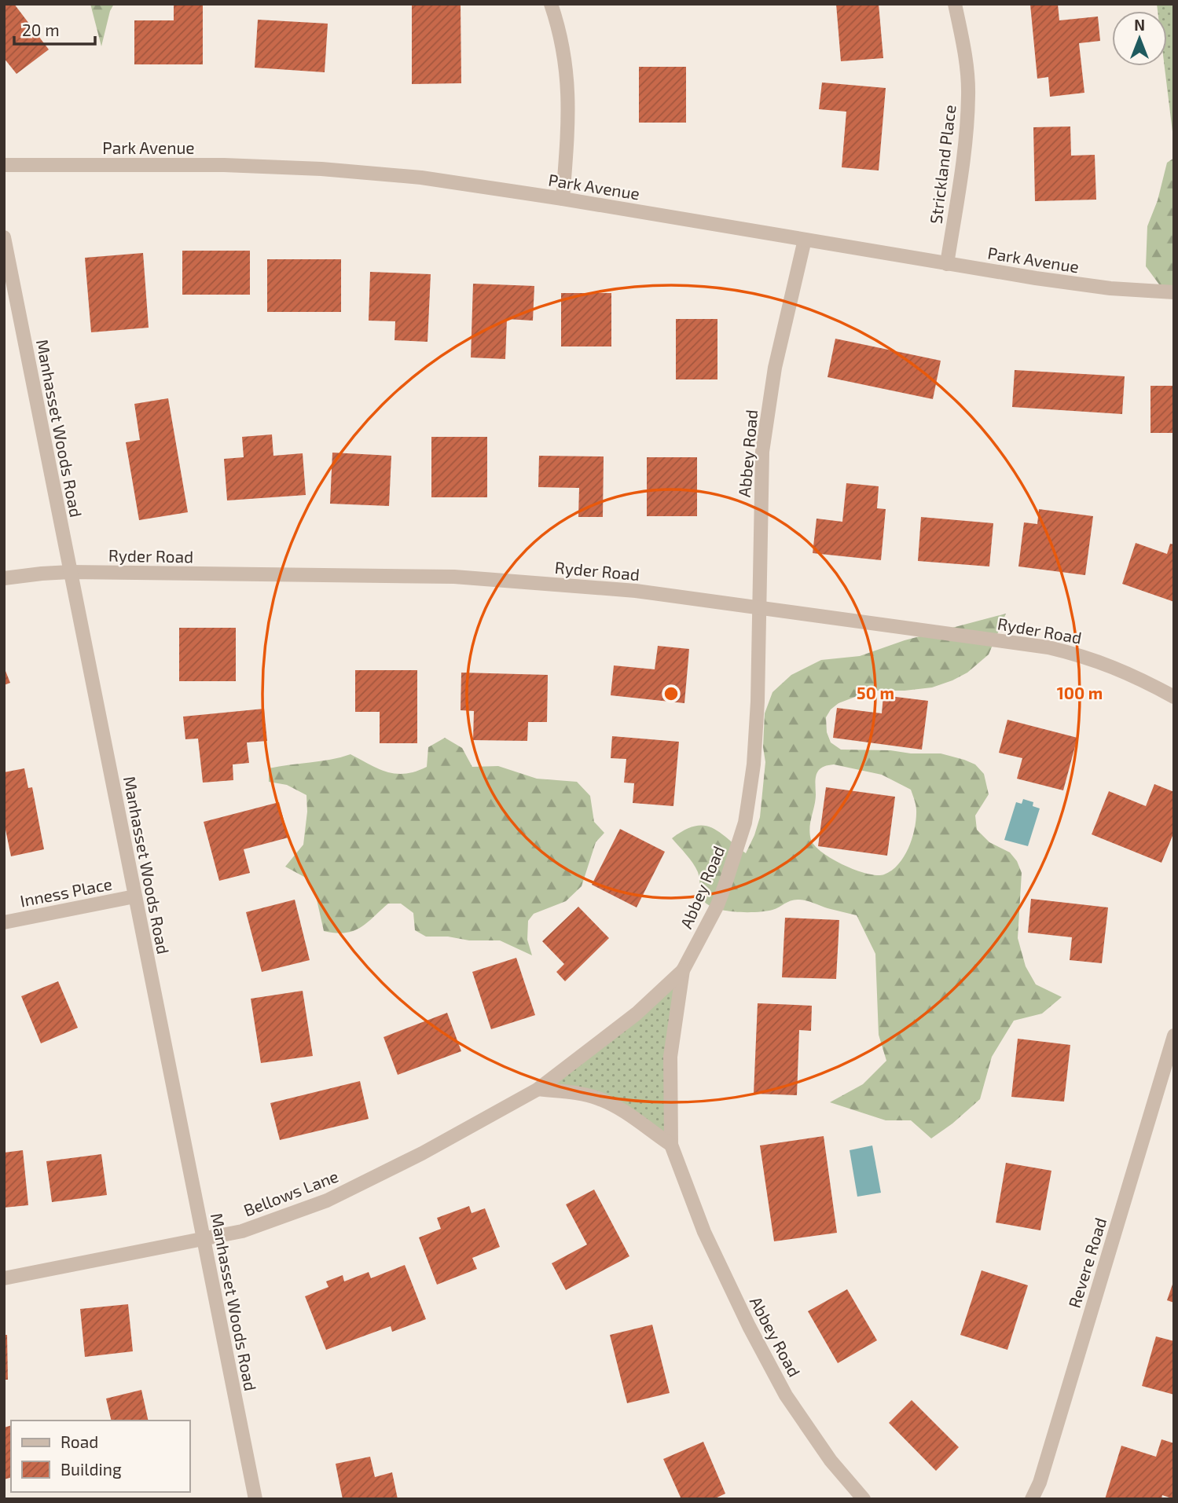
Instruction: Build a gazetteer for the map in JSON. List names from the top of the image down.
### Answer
{
  "streets": {
    "street": [
      "Park Avenue",
      "Strickland Place",
      "Manhasset Woods Road",
      "Abbey Road",
      "Ryder Road",
      "Inness Place",
      "Bellows Lane",
      "Revere Road"
    ]
  },
  "crossings": [
    ["Park Avenue", "Strickland Place"],
    ["Park Avenue", "Abbey Road"],
    ["Manhasset Woods Road", "Ryder Road"],
    ["Manhasset Woods Road", "Inness Place"],
    ["Manhasset Woods Road", "Bellows Lane"],
    ["Abbey Road", "Ryder Road"],
    ["Abbey Road", "Bellows Lane"]
  ],
  "legend": ["Road", "Building"],
  "scale_bar": "20 m",
  "north": "top",
  "rings": ["50 m", "100 m"]
}
